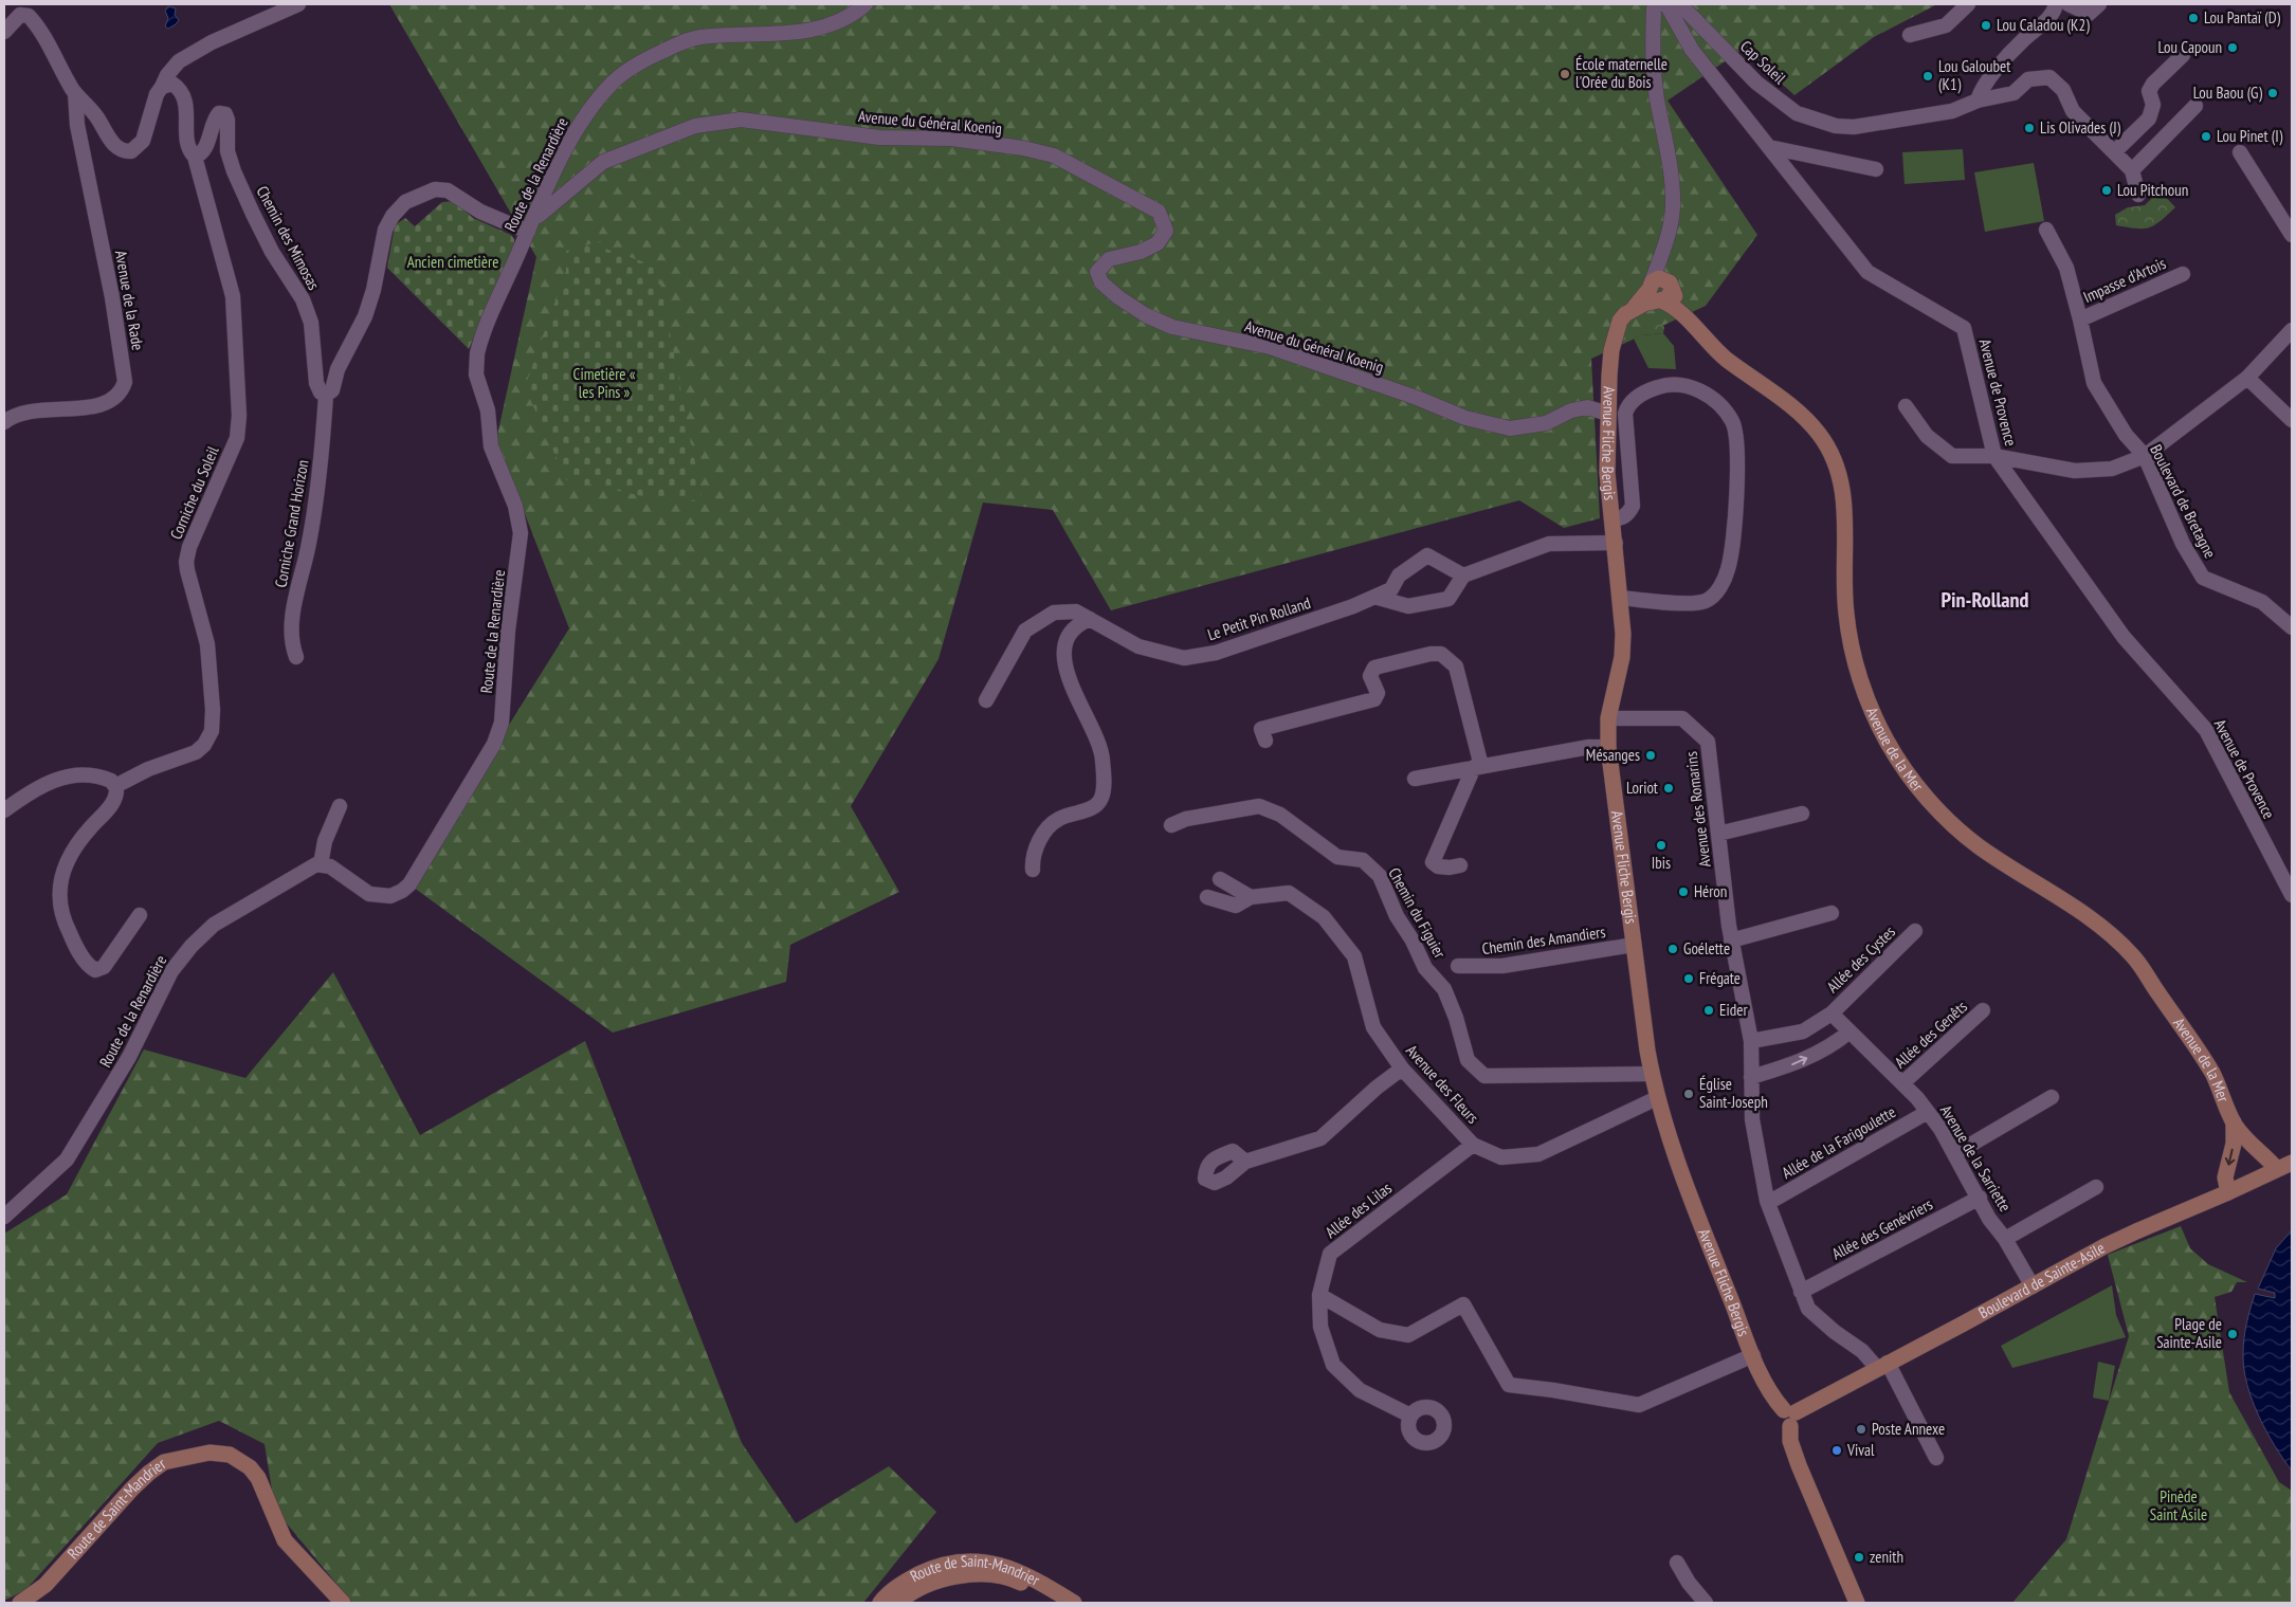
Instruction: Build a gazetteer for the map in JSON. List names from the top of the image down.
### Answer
{
  "streets": {
    "street": [
      "Cap Soleil",
      "Avenue du Général Koenig",
      "Route de la Renardière",
      "Chemin des Mimosas",
      "Impasse d'Artois",
      "Avenue de la Rade",
      "Avenue de Provence",
      "Avenue Fliche Bergis",
      "Corniche du Soleil",
      "Boulevard de Bretagne",
      "Corniche Grand Horizon",
      "Le Petit Pin Rolland",
      "Avenue de la Mer",
      "Avenue des Romarins",
      "Chemin du Figuier",
      "Chemin des Amandiers",
      "Allée des Cystes",
      "Allée des Genêts",
      "Avenue des Fleurs",
      "Allée de la Farigoulette",
      "Avenue de la Sarriette",
      "Allée des Lilas",
      "Allée des Genévriers",
      "Boulevard de Sainte-Asile",
      "Route de Saint-Mandrier"
    ]
  },
  "crossings": [
    ["Avenue du Général Koenig", "Route de la Renardière"],
    ["Avenue du Général Koenig", "Avenue Fliche Bergis"],
    ["Chemin des Mimosas", "Corniche du Soleil"],
    ["Chemin des Mimosas", "Corniche Grand Horizon"],
    ["Impasse d'Artois", "Boulevard de Bretagne"],
    ["Avenue Fliche Bergis", "Avenue de la Mer"],
    ["Avenue Fliche Bergis", "Avenue des Romarins"],
    ["Avenue Fliche Bergis", "Chemin du Figuier"],
    ["Avenue Fliche Bergis", "Chemin des Amandiers"],
    ["Avenue Fliche Bergis", "Avenue des Fleurs"],
    ["Avenue Fliche Bergis", "Boulevard de Sainte-Asile"],
    ["Avenue de la Mer", "Boulevard de Sainte-Asile"],
    ["Avenue des Romarins", "Allée des Cystes"],
    ["Avenue des Romarins", "Allée de la Farigoulette"],
    ["Avenue des Romarins", "Allée des Genévriers"],
    ["Avenue des Romarins", "Boulevard de Sainte-Asile"],
    ["Allée des Cystes", "Avenue de la Sarriette"],
    ["Allée des Genêts", "Avenue de la Sarriette"],
    ["Avenue des Fleurs", "Allée des Lilas"],
    ["Allée de la Farigoulette", "Avenue de la Sarriette"],
    ["Avenue de la Sarriette", "Allée des Genévriers"],
    ["Avenue de la Sarriette", "Boulevard de Sainte-Asile"]
  ],
  "districts": ["Pin-Rolland"],
  "parks": ["Ancien cimetière", "Cimetière « les Pins »", "Pinède Saint Asile"],
  "places": [
    "Lou Pantaï (D)",
    "Lou Caladou (K2)",
    "Lou Capoun",
    "École maternelle l'Orée du Bois",
    "Lou Galoubet (K1)",
    "Lou Baou (G)",
    "Lis Olivades (J)",
    "Lou Pinet (I)",
    "Lou Pitchoun",
    "Mésanges",
    "Loriot",
    "Ibis",
    "Héron",
    "Goélette",
    "Frégate",
    "Eider",
    "Église Saint-Joseph",
    "Plage de Sainte-Asile",
    "Poste Annexe",
    "Vival",
    "zenith"
  ]
}
